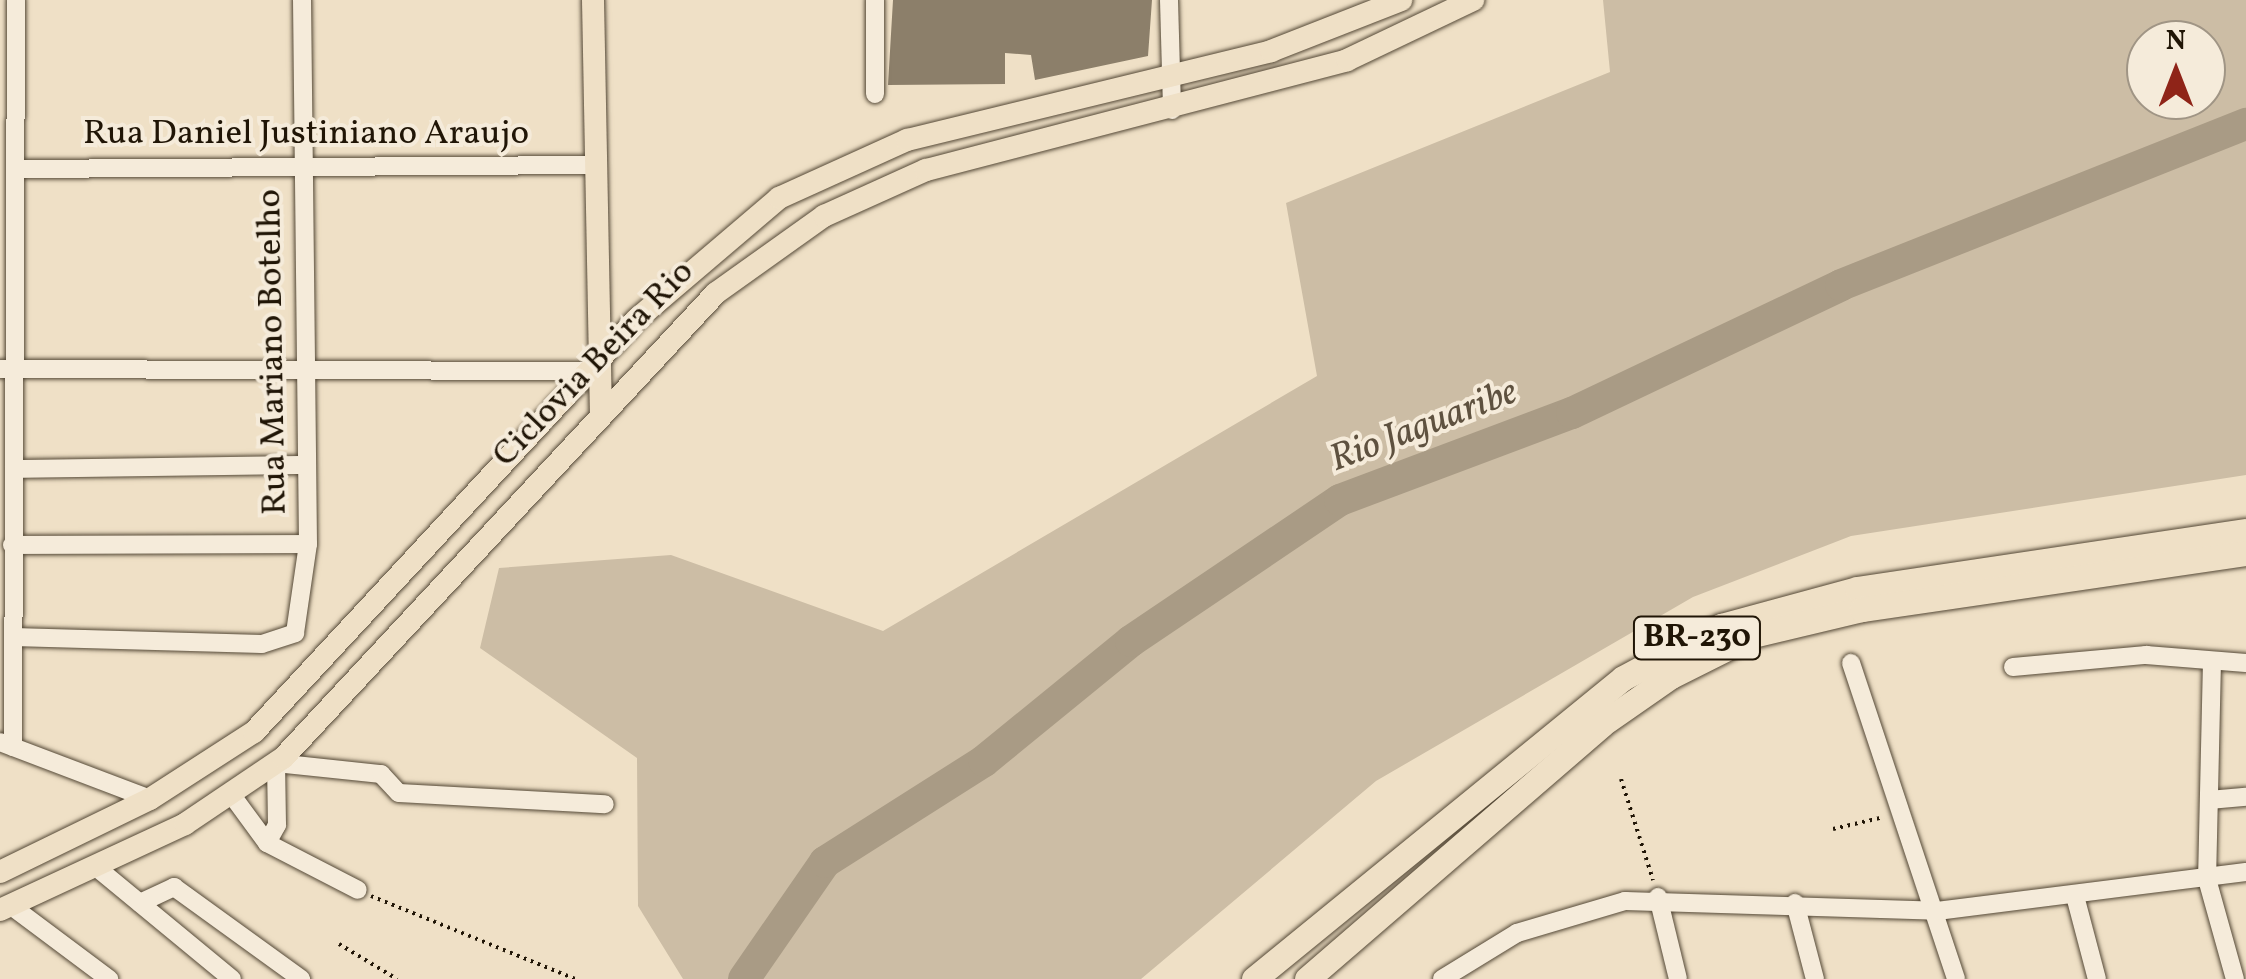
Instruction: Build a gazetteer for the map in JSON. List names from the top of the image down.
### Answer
{
  "streets": {
    "highway": ["BR-230"],
    "street": ["Rua Daniel Justiniano Araujo", "Rua Mariano Botelho"]
  },
  "crossings": [
    ["Rua Daniel Justiniano Araujo", "Rua Mariano Botelho"]
  ],
  "water": ["Rio Jaguaribe"],
  "north": "top"
}
